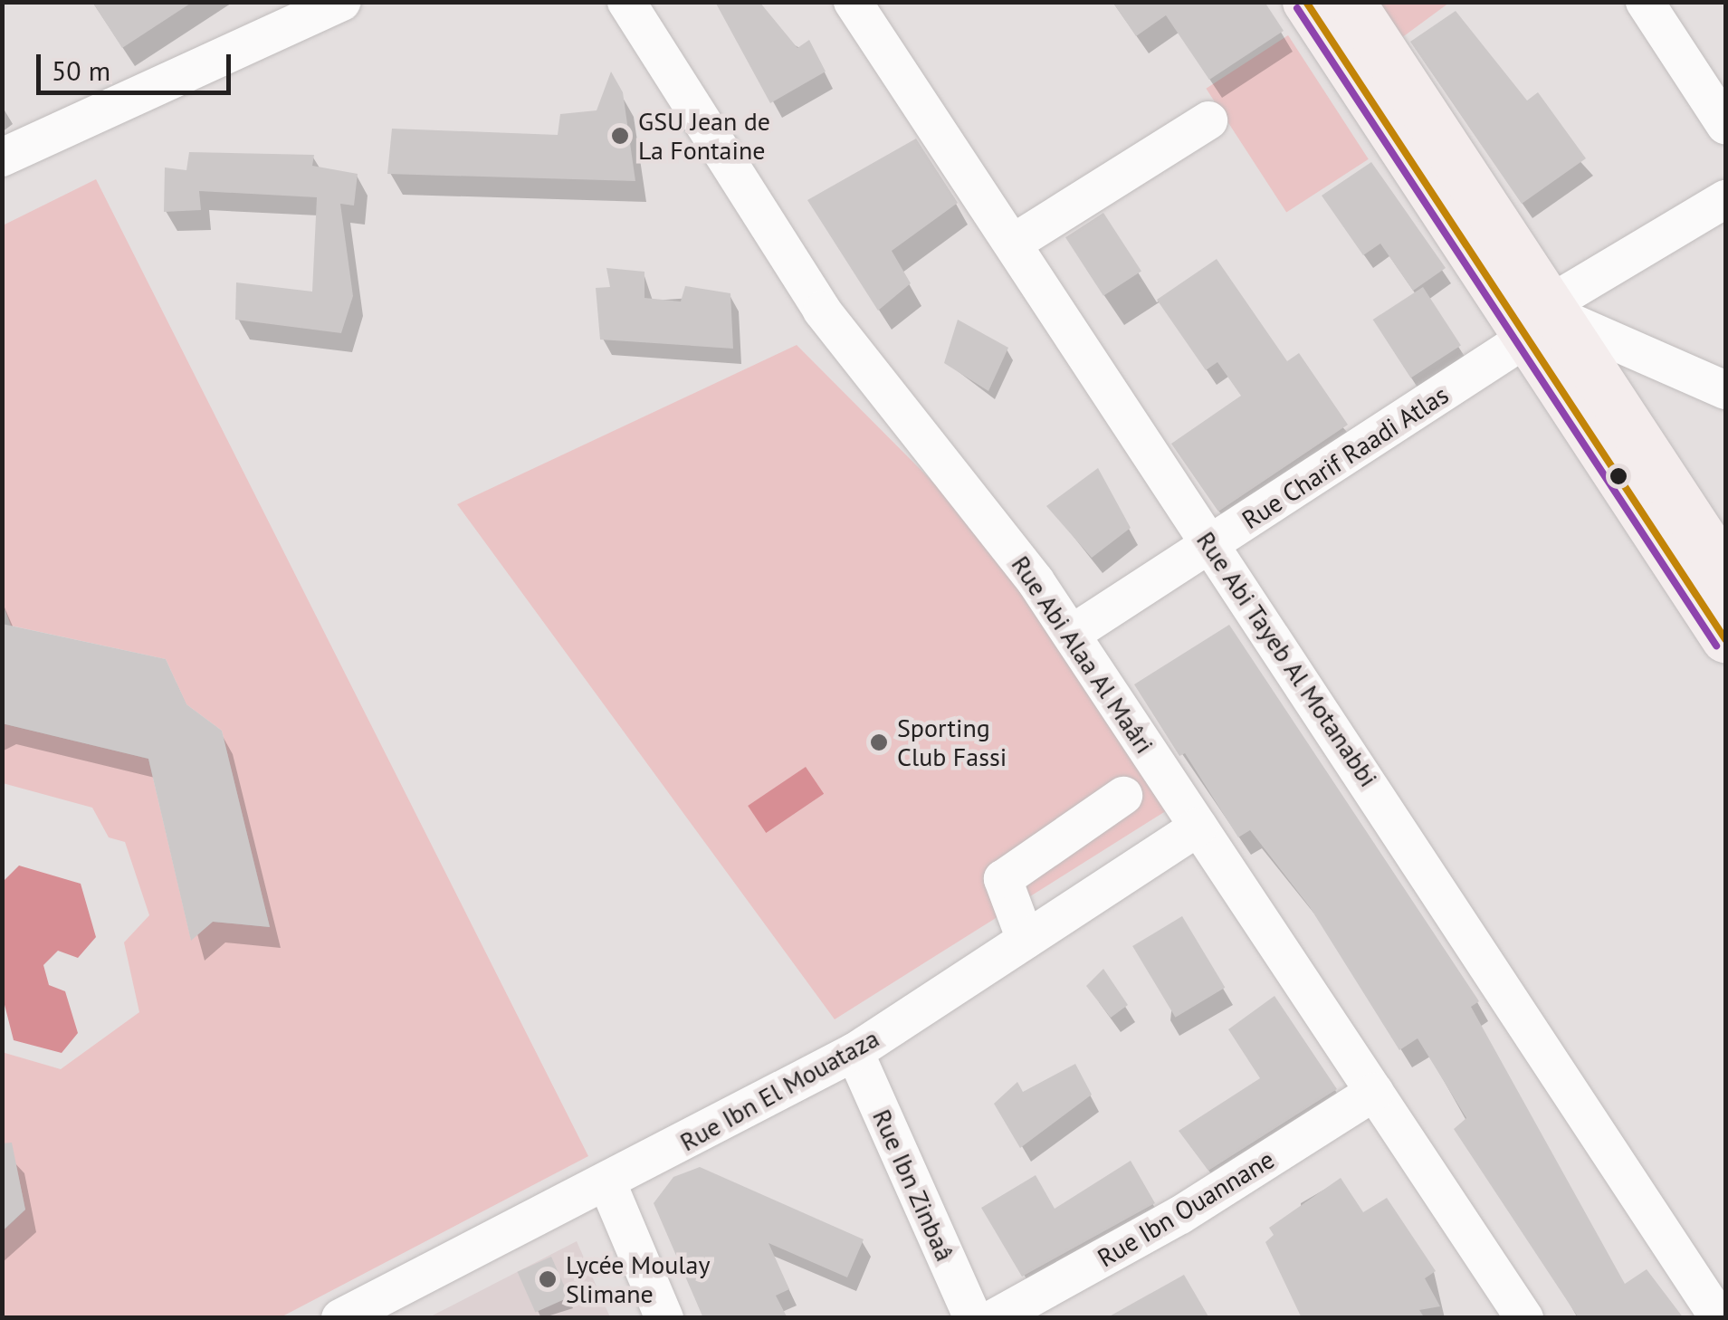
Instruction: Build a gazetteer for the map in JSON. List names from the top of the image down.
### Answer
{
  "streets": {
    "street": [
      "Rue Charif Raadi Atlas",
      "Rue Abi Alaa Al Maâri",
      "Rue Abi Tayeb Al Motanabbi",
      "Rue Ibn El Mouataza",
      "Rue Ibn Zinbaâ",
      "Rue Ibn Ouannane"
    ]
  },
  "crossings": [
    ["Rue Charif Raadi Atlas", "Rue Abi Alaa Al Maâri"],
    ["Rue Charif Raadi Atlas", "Rue Abi Tayeb Al Motanabbi"],
    ["Rue Abi Alaa Al Maâri", "Rue Ibn El Mouataza"],
    ["Rue Abi Alaa Al Maâri", "Rue Ibn Ouannane"],
    ["Rue Ibn El Mouataza", "Rue Ibn Zinbaâ"]
  ],
  "places": ["GSU Jean de La Fontaine", "Sporting Club Fassi", "Lycée Moulay Slimane"],
  "scale_bar": "50 m"
}
